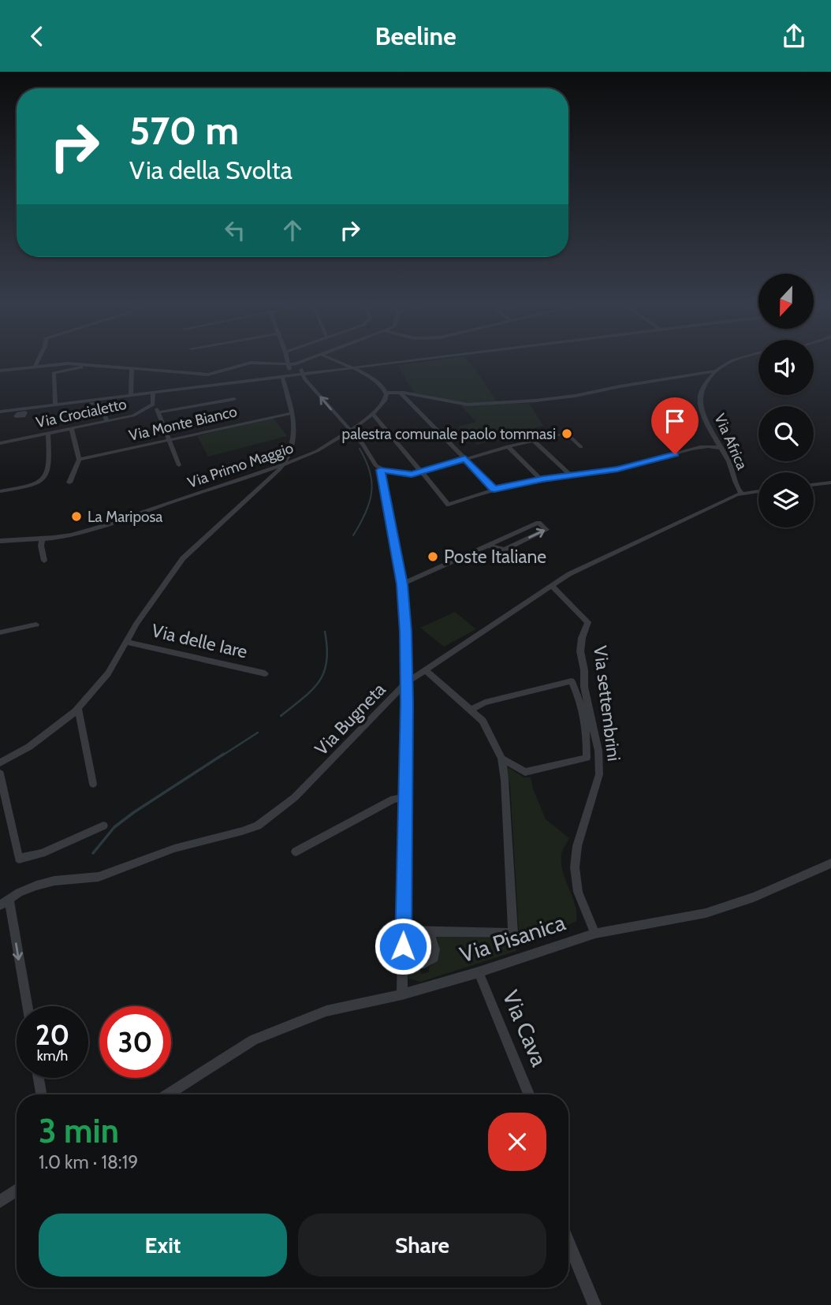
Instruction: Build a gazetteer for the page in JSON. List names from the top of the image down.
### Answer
{
  "streets": {
    "street": [
      "Via Crocialetto",
      "Via Monte Bianco",
      "Via Africa",
      "Via Primo Maggio",
      "Via delle Iare",
      "Via settembrini",
      "Via Bugneta",
      "Via Pisanica",
      "Via Cava"
    ]
  },
  "crossings": [
    ["Via Africa", "Via Bugneta"],
    ["Via Primo Maggio", "Via delle Iare"],
    ["Via settembrini", "Via Bugneta"],
    ["Via settembrini", "Via Pisanica"],
    ["Via Pisanica", "Via Cava"]
  ],
  "places": ["palestra comunale paolo tommasi", "La Mariposa", "Poste Italiane"],
  "north": "bottom",
  "page": {
    "header": "Beeline",
    "turn": ["570 m", "Via della Svolta"],
    "speed": "20 km/h",
    "limit": "30",
    "heading": ["3 min", "1.0 km · 18:19"],
    "buttons": ["Exit", "Share"]
  }
}
